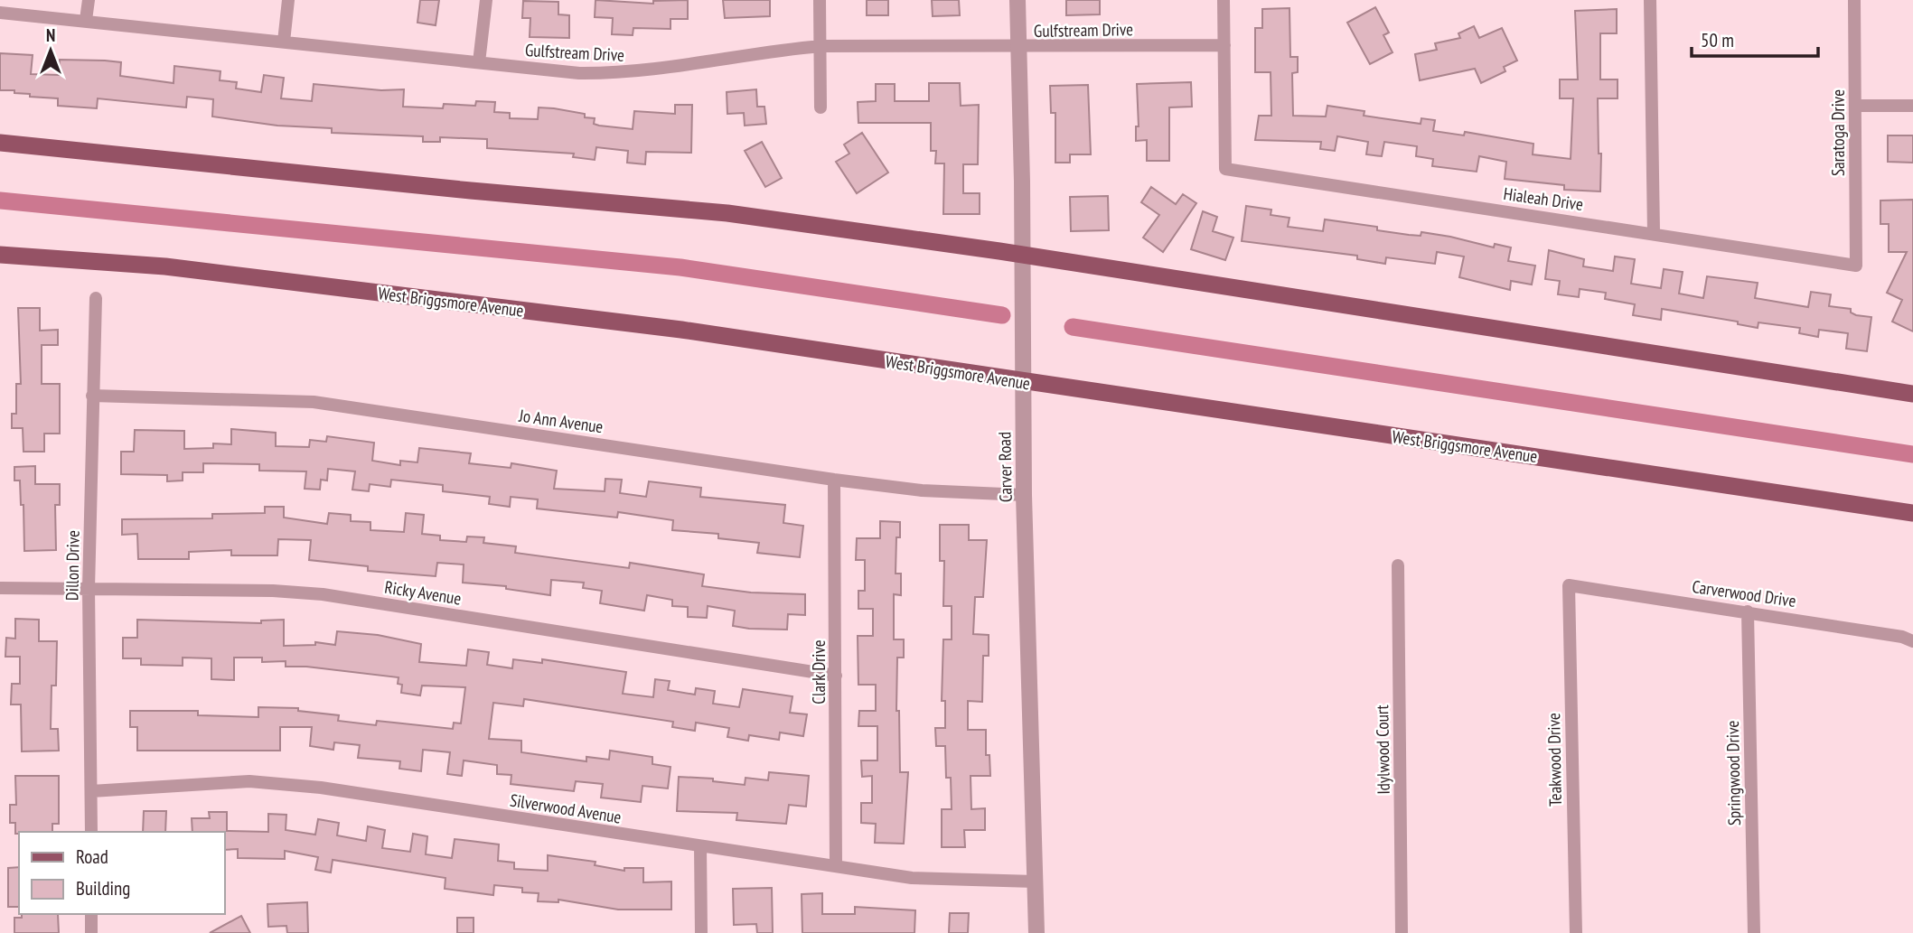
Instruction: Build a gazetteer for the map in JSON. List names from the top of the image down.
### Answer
{
  "streets": {
    "main road": ["West Briggsmore Avenue"],
    "street": [
      "Gulfstream Drive",
      "Saratoga Drive",
      "Hialeah Drive",
      "Jo Ann Avenue",
      "Carver Road",
      "Dillon Drive",
      "Ricky Avenue",
      "Carverwood Drive",
      "Clark Drive",
      "Idylwood Court",
      "Teakwood Drive",
      "Springwood Drive",
      "Silverwood Avenue"
    ]
  },
  "crossings": [
    ["Gulfstream Drive", "Hialeah Drive"],
    ["Gulfstream Drive", "Carver Road"],
    ["Saratoga Drive", "Hialeah Drive"],
    ["West Briggsmore Avenue", "Carver Road"],
    ["Jo Ann Avenue", "Carver Road"],
    ["Jo Ann Avenue", "Dillon Drive"],
    ["Jo Ann Avenue", "Clark Drive"],
    ["Carver Road", "Silverwood Avenue"],
    ["Dillon Drive", "Ricky Avenue"],
    ["Dillon Drive", "Silverwood Avenue"],
    ["Ricky Avenue", "Clark Drive"],
    ["Carverwood Drive", "Teakwood Drive"],
    ["Carverwood Drive", "Springwood Drive"],
    ["Clark Drive", "Silverwood Avenue"]
  ],
  "legend": ["Road", "Building"],
  "scale_bar": "50 m",
  "north": "top"
}
